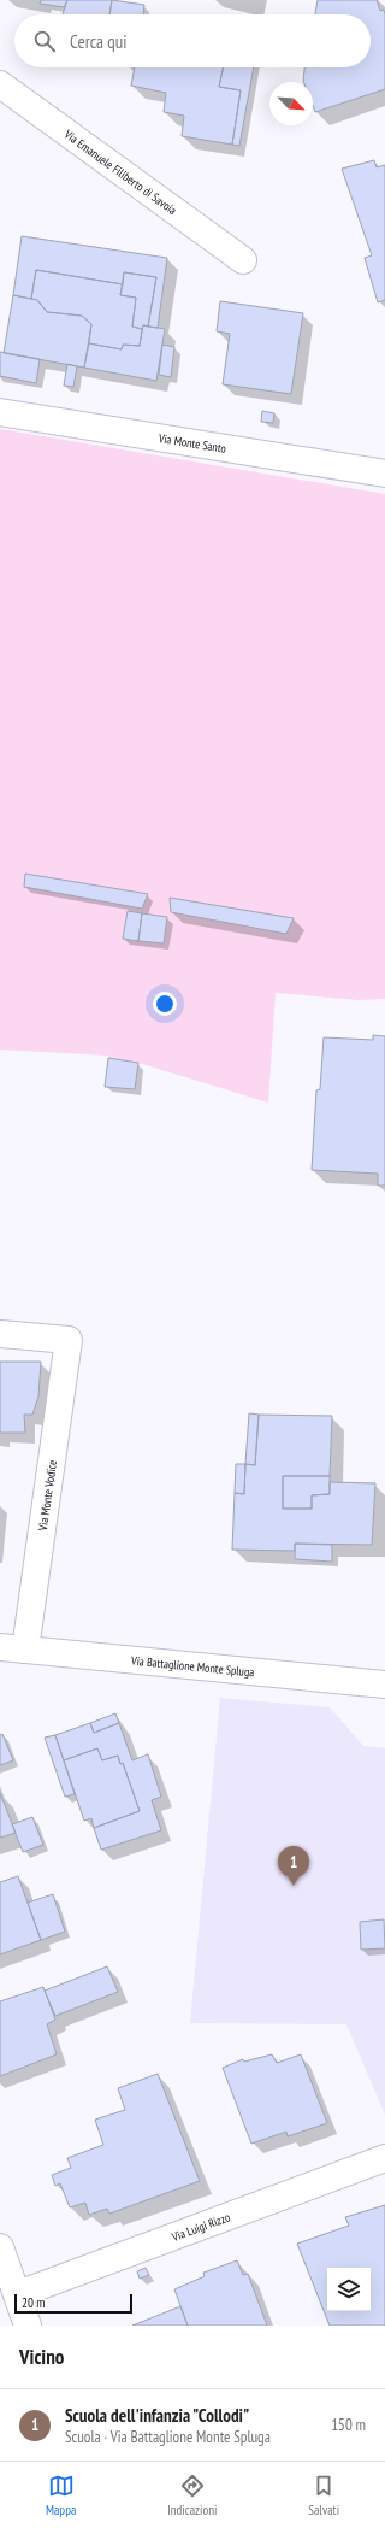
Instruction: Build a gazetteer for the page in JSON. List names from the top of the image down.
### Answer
{
  "streets": {
    "street": [
      "Via Emanuele Filiberto di Savoia",
      "Via Monte Santo",
      "Via Monte Vodice",
      "Via Battaglione Monte Spluga",
      "Via Luigi Rizzo"
    ]
  },
  "crossings": [
    ["Via Monte Vodice", "Via Battaglione Monte Spluga"]
  ],
  "scale_bar": "20 m",
  "north": "bottom right",
  "page": {
    "search": "Cerca qui",
    "pins": "1",
    "scale": "20 m",
    "heading": "Vicino",
    "list": [
      {
        "mark": "1",
        "name": "Scuola dell'infanzia \"Collodi\"",
        "note": "Scuola · Via Battaglione Monte Spluga",
        "value": "150 m"
      }
    ],
    "nav": ["Mappa", "Indicazioni", "Salvati"]
  }
}
